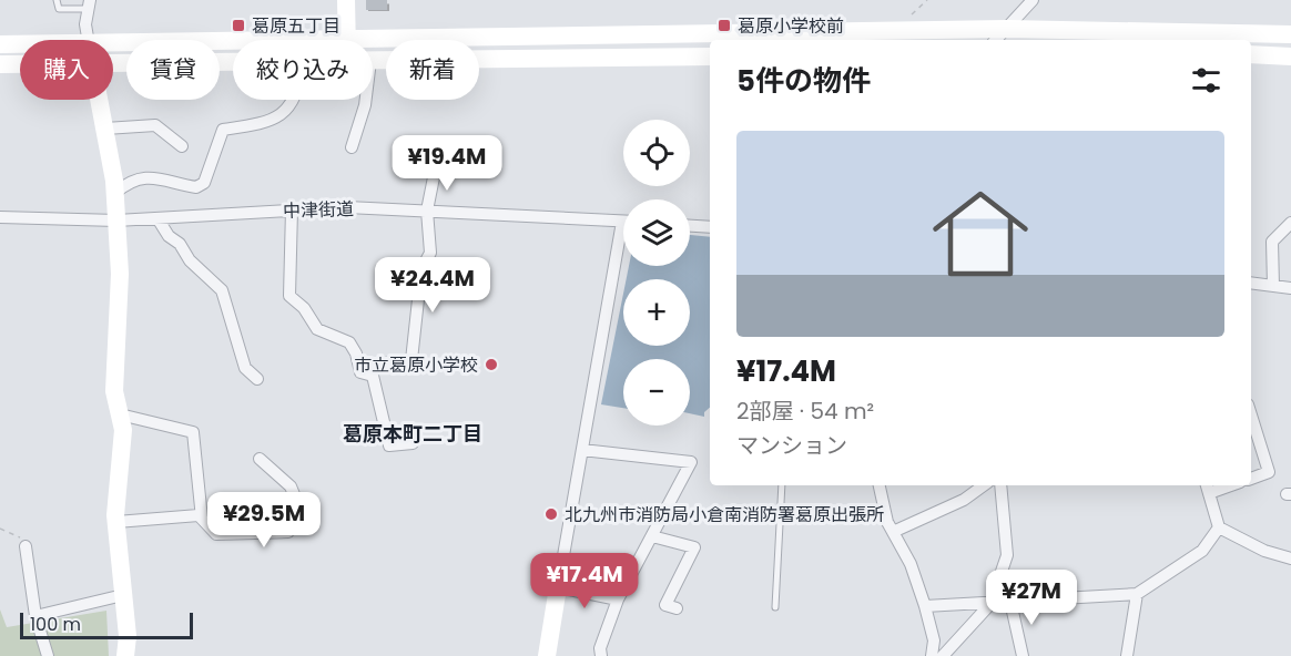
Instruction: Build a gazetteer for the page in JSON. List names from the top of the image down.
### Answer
{
  "streets": {
    "street": ["中津街道"]
  },
  "districts": ["葛原本町二丁目"],
  "places": {
    "transit": ["葛原五丁目", "葛原小学校前"],
    "other": ["市立葛原小学校", "北九州市消防局小倉南消防署葛原出張所"]
  },
  "scale_bar": "100 m",
  "page": {
    "chip": [
      "購入",
      "賃貸",
      "絞り込み",
      "新着"
    ],
    "heading": "5件の物件",
    "map_buttons": ["+", "−"],
    "list": [
      {
        "name": "¥17.4M",
        "note": "2部屋 · 54 m² · マンション"
      }
    ],
    "price": [
      "¥19.4M",
      "¥24.4M",
      "¥29.5M",
      "¥17.4M",
      "¥27M"
    ],
    "scale": "100 m"
  }
}
